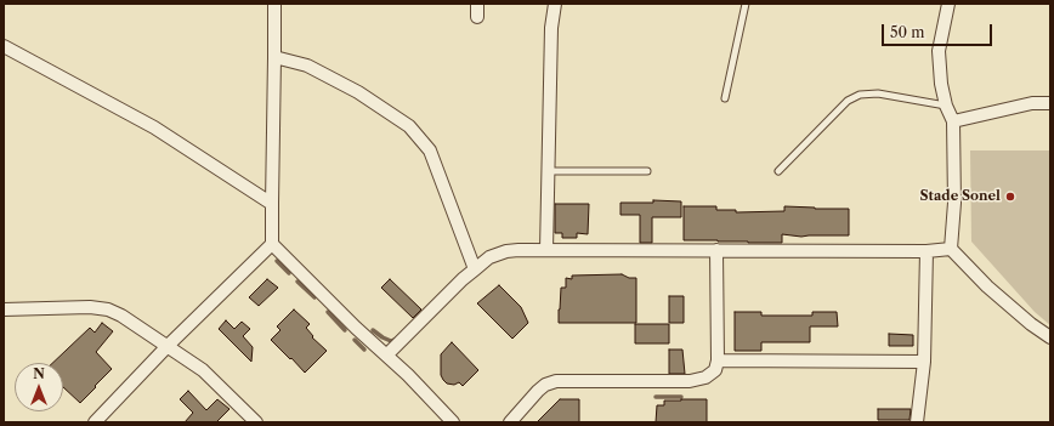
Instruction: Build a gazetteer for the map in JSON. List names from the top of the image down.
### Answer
{
  "places": ["Stade Sonel"],
  "scale_bar": "50 m",
  "north": "top"
}
